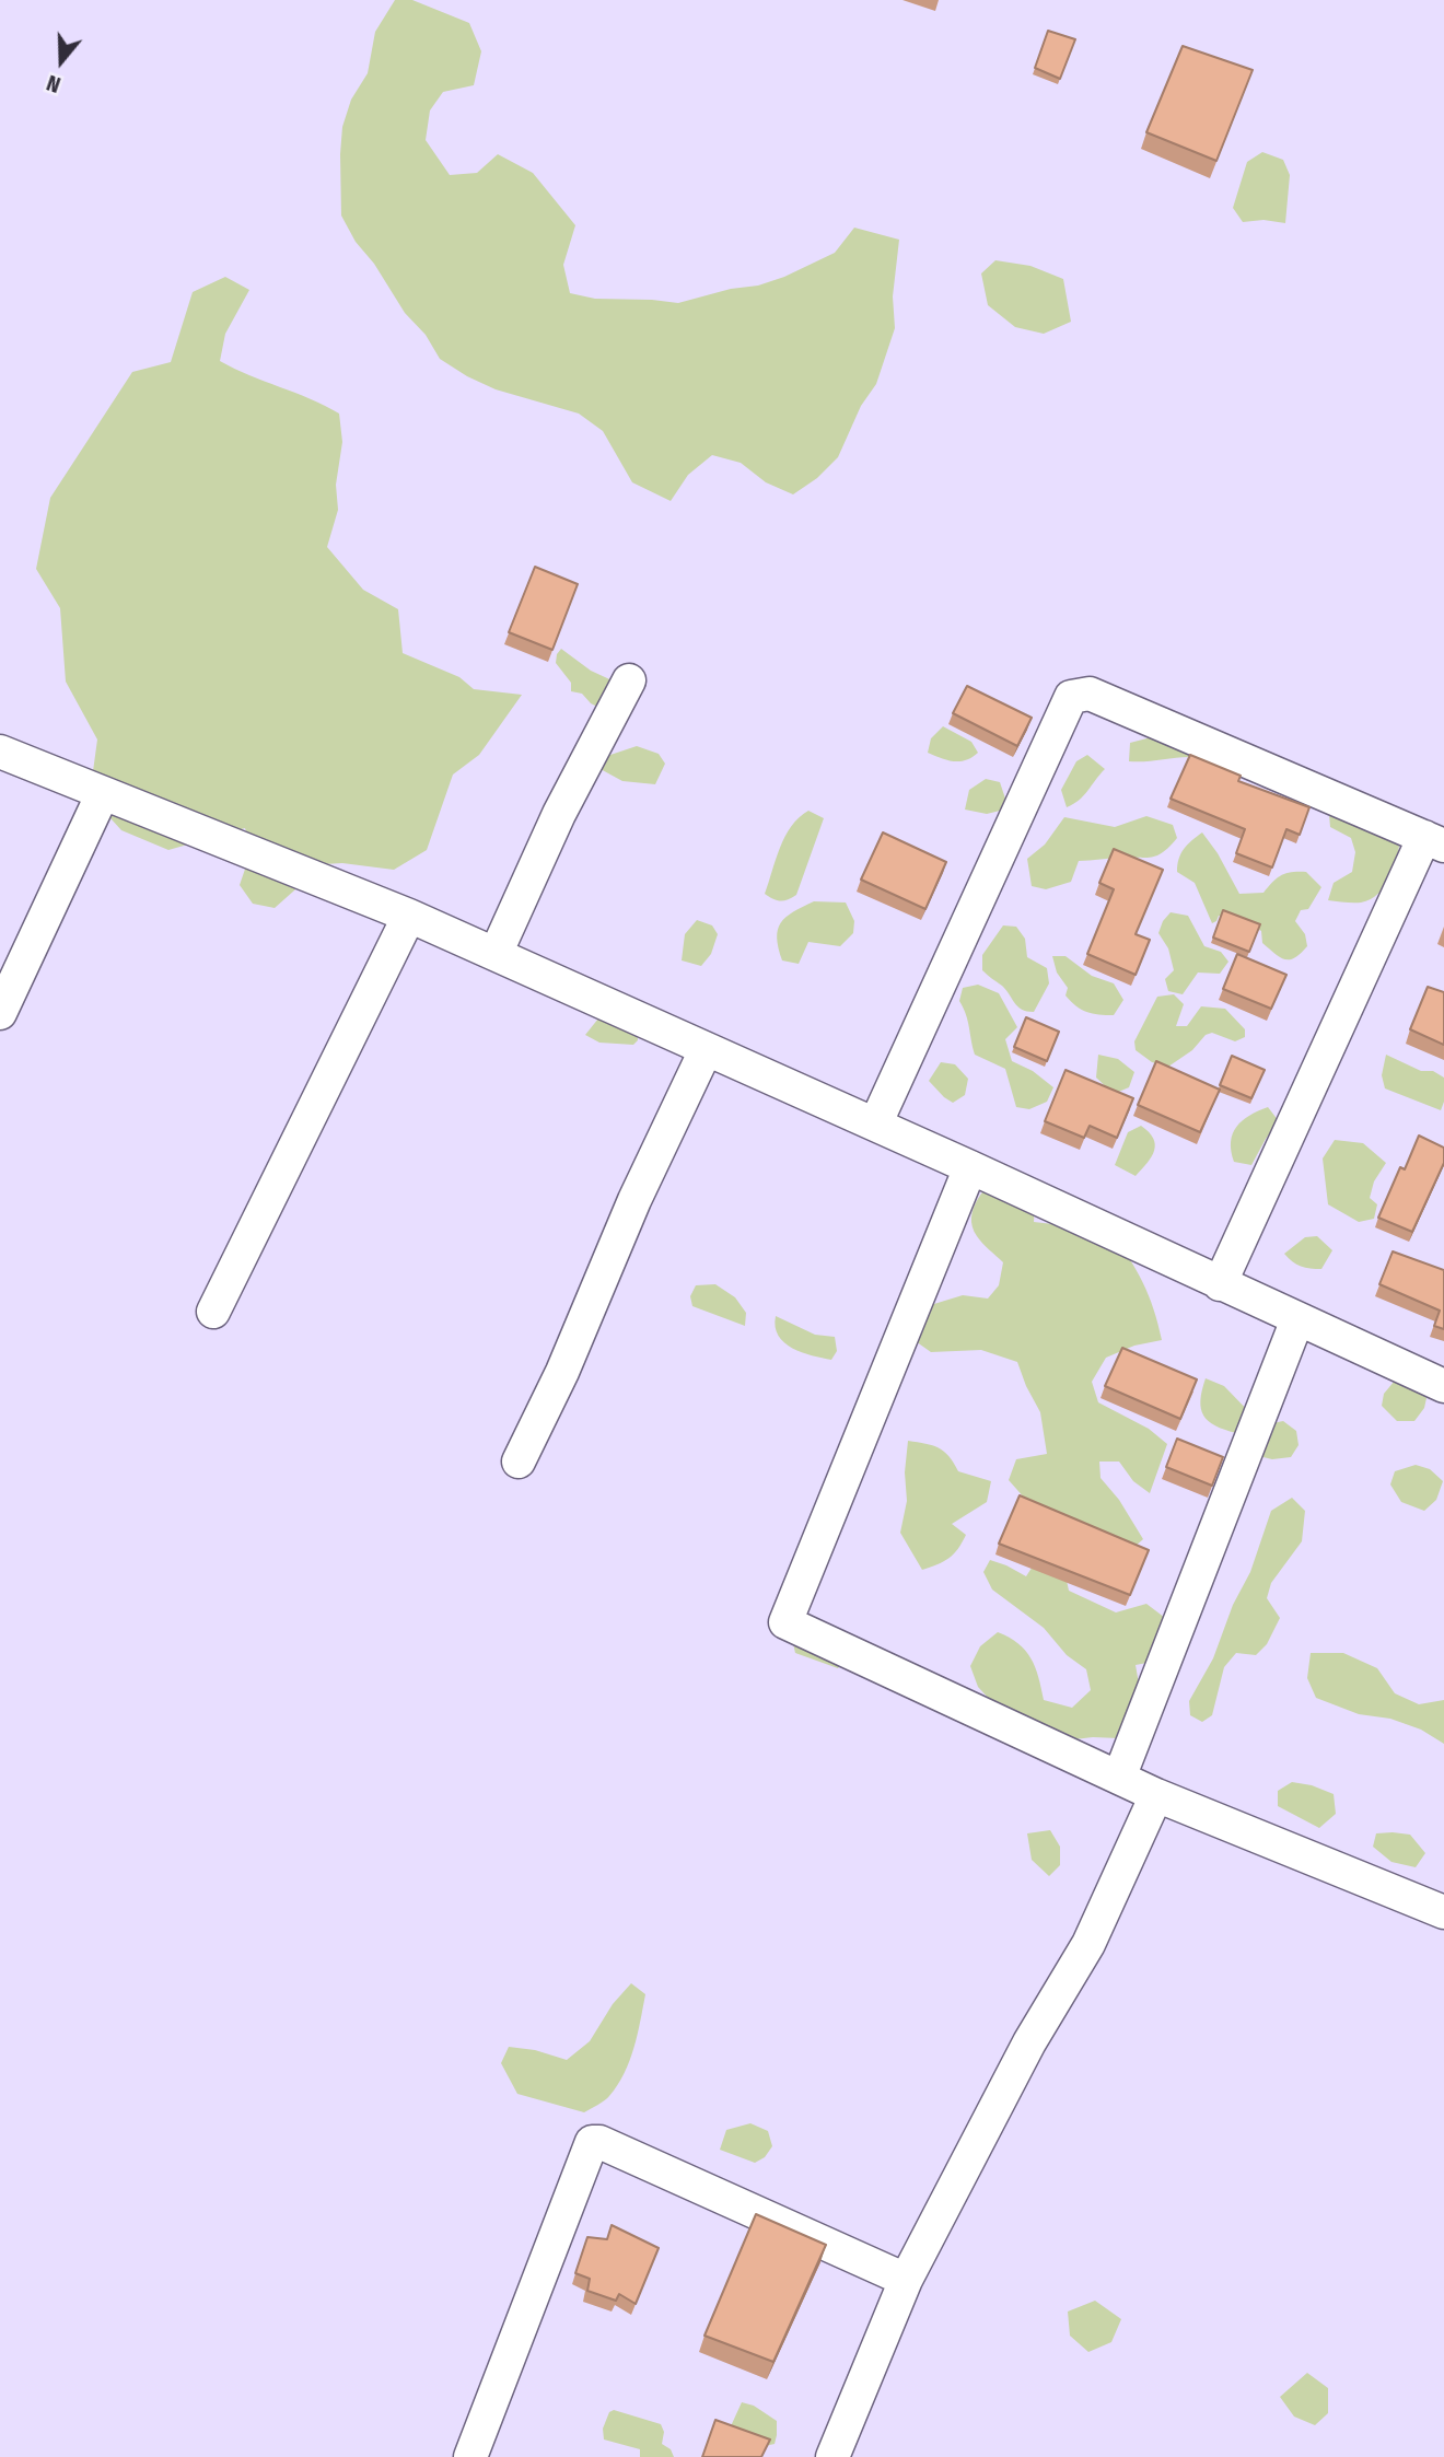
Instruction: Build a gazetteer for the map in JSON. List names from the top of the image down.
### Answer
{
  "north": "bottom"
}
